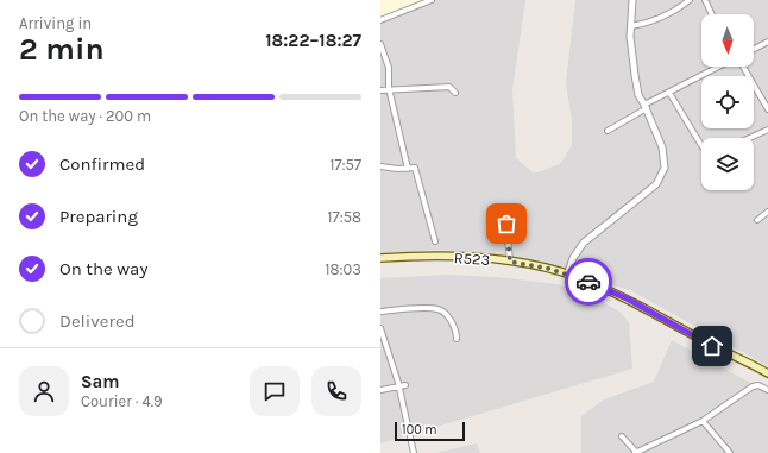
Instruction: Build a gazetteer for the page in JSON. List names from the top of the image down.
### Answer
{
  "streets": {
    "main road": ["R523"]
  },
  "scale_bar": "100 m",
  "north": "bottom",
  "page": {
    "heading": ["2 min", "Arriving in", "18:22–18:27"],
    "panel": ["Sam", "Courier · 4.9"],
    "bar": "On the way · 200 m",
    "list": [
      ["Confirmed", "17:57"],
      ["Preparing", "17:58"],
      ["On the way", "18:03"],
      "Delivered"
    ],
    "scale": "100 m"
  }
}
